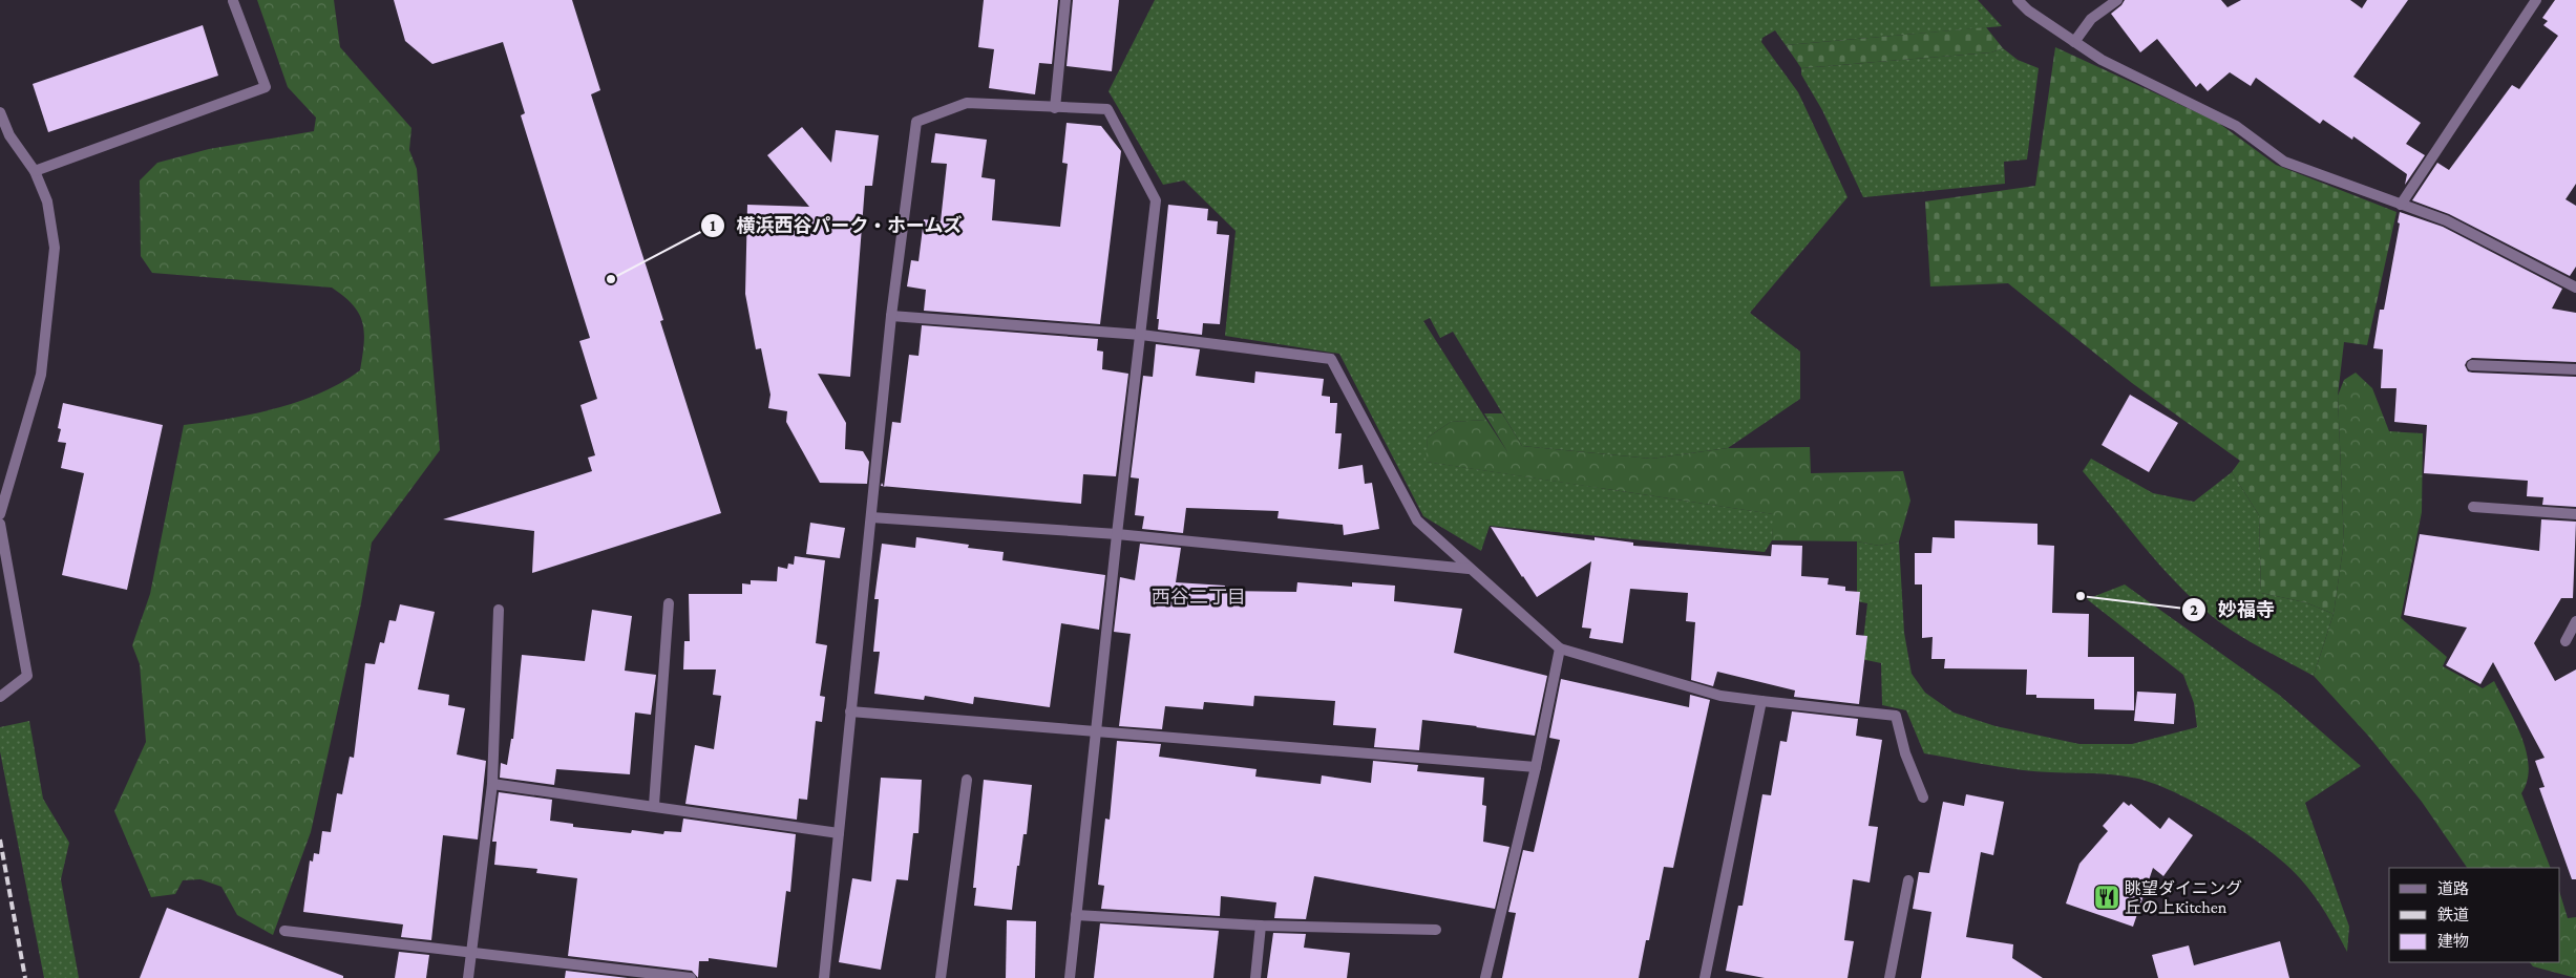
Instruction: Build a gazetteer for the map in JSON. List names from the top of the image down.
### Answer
{
  "districts": ["西谷二丁目"],
  "places": {
    "other": ["横浜西谷パーク・ホームズ", "妙福寺"],
    "restaurant": ["眺望ダイニング 丘の上Kitchen"]
  },
  "legend": ["道路", "鉄道", "建物"]
}
